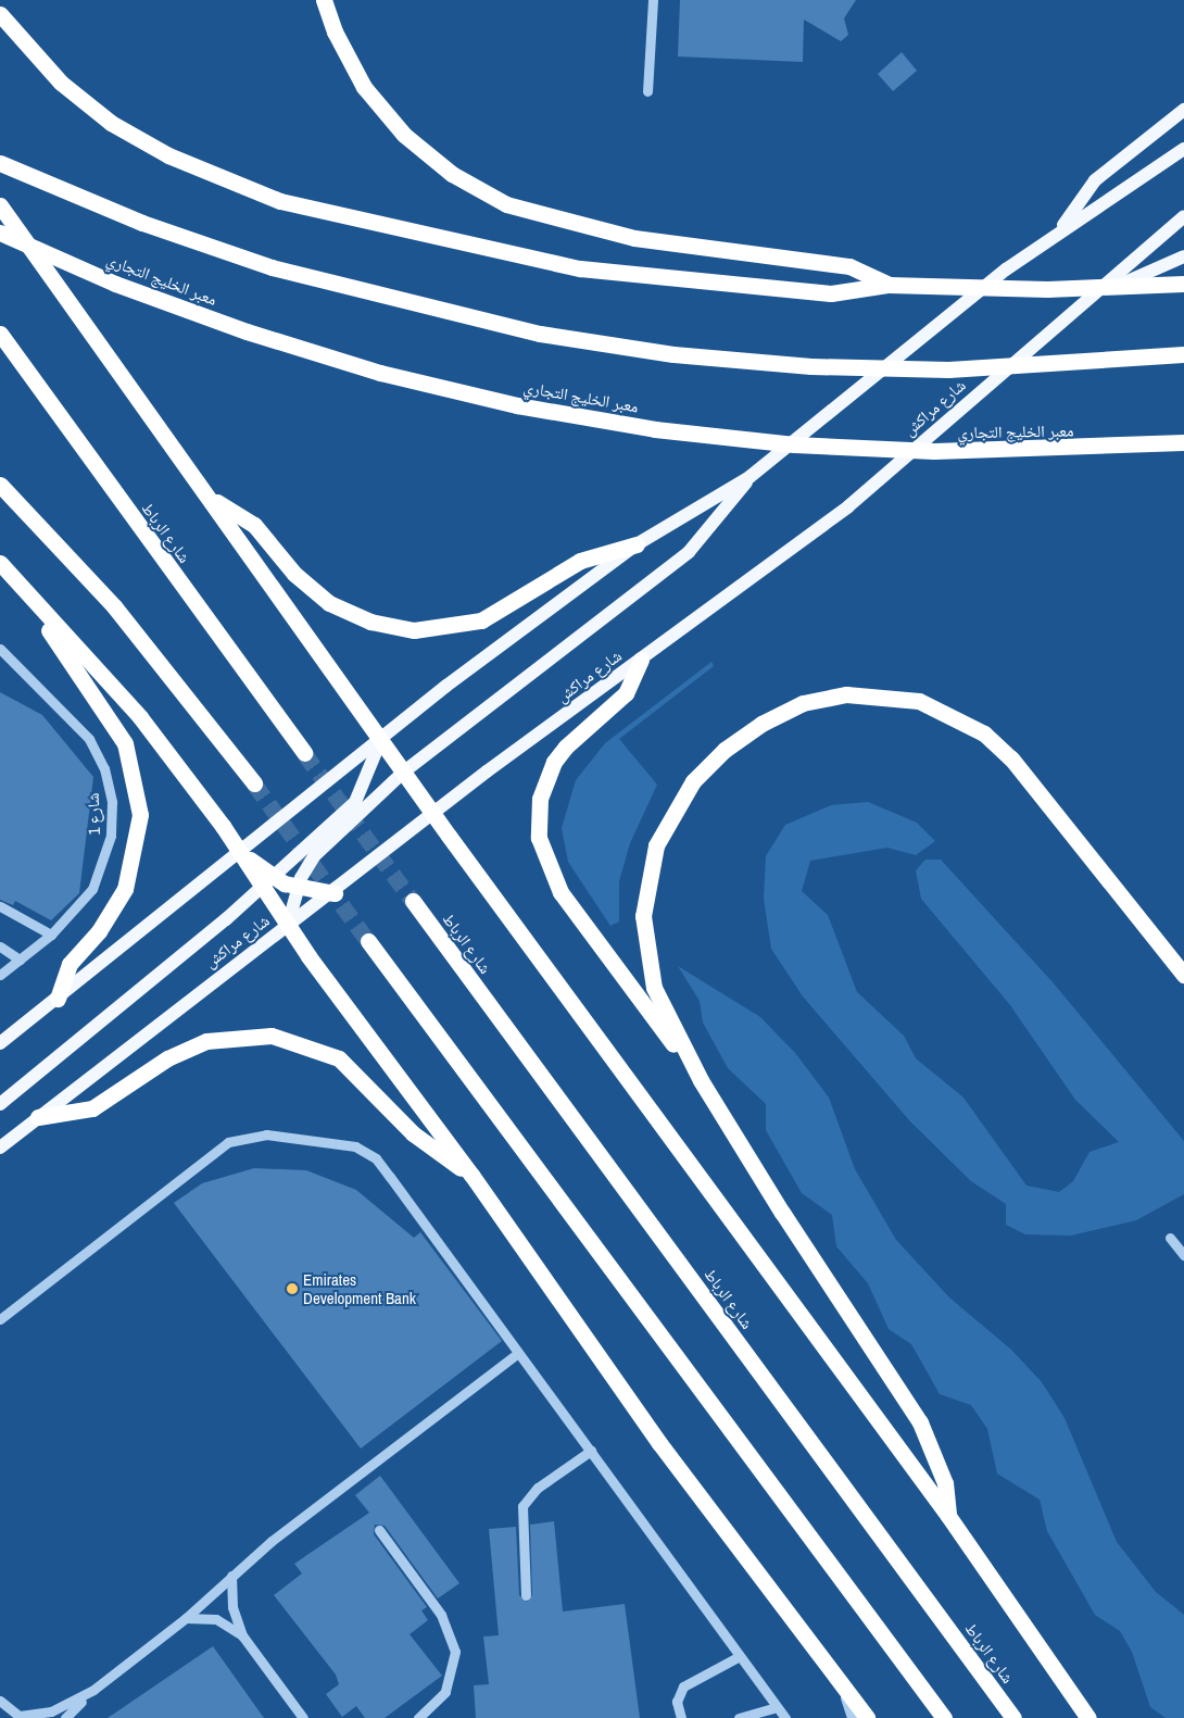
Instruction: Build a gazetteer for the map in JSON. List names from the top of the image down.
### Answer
{
  "streets": {
    "highway": ["معبر الخليج التجاري", "شارع الرباط"],
    "main road": ["شارع مراكش"],
    "street": ["شارع 1"]
  },
  "places": ["Emirates Development Bank"]
}
